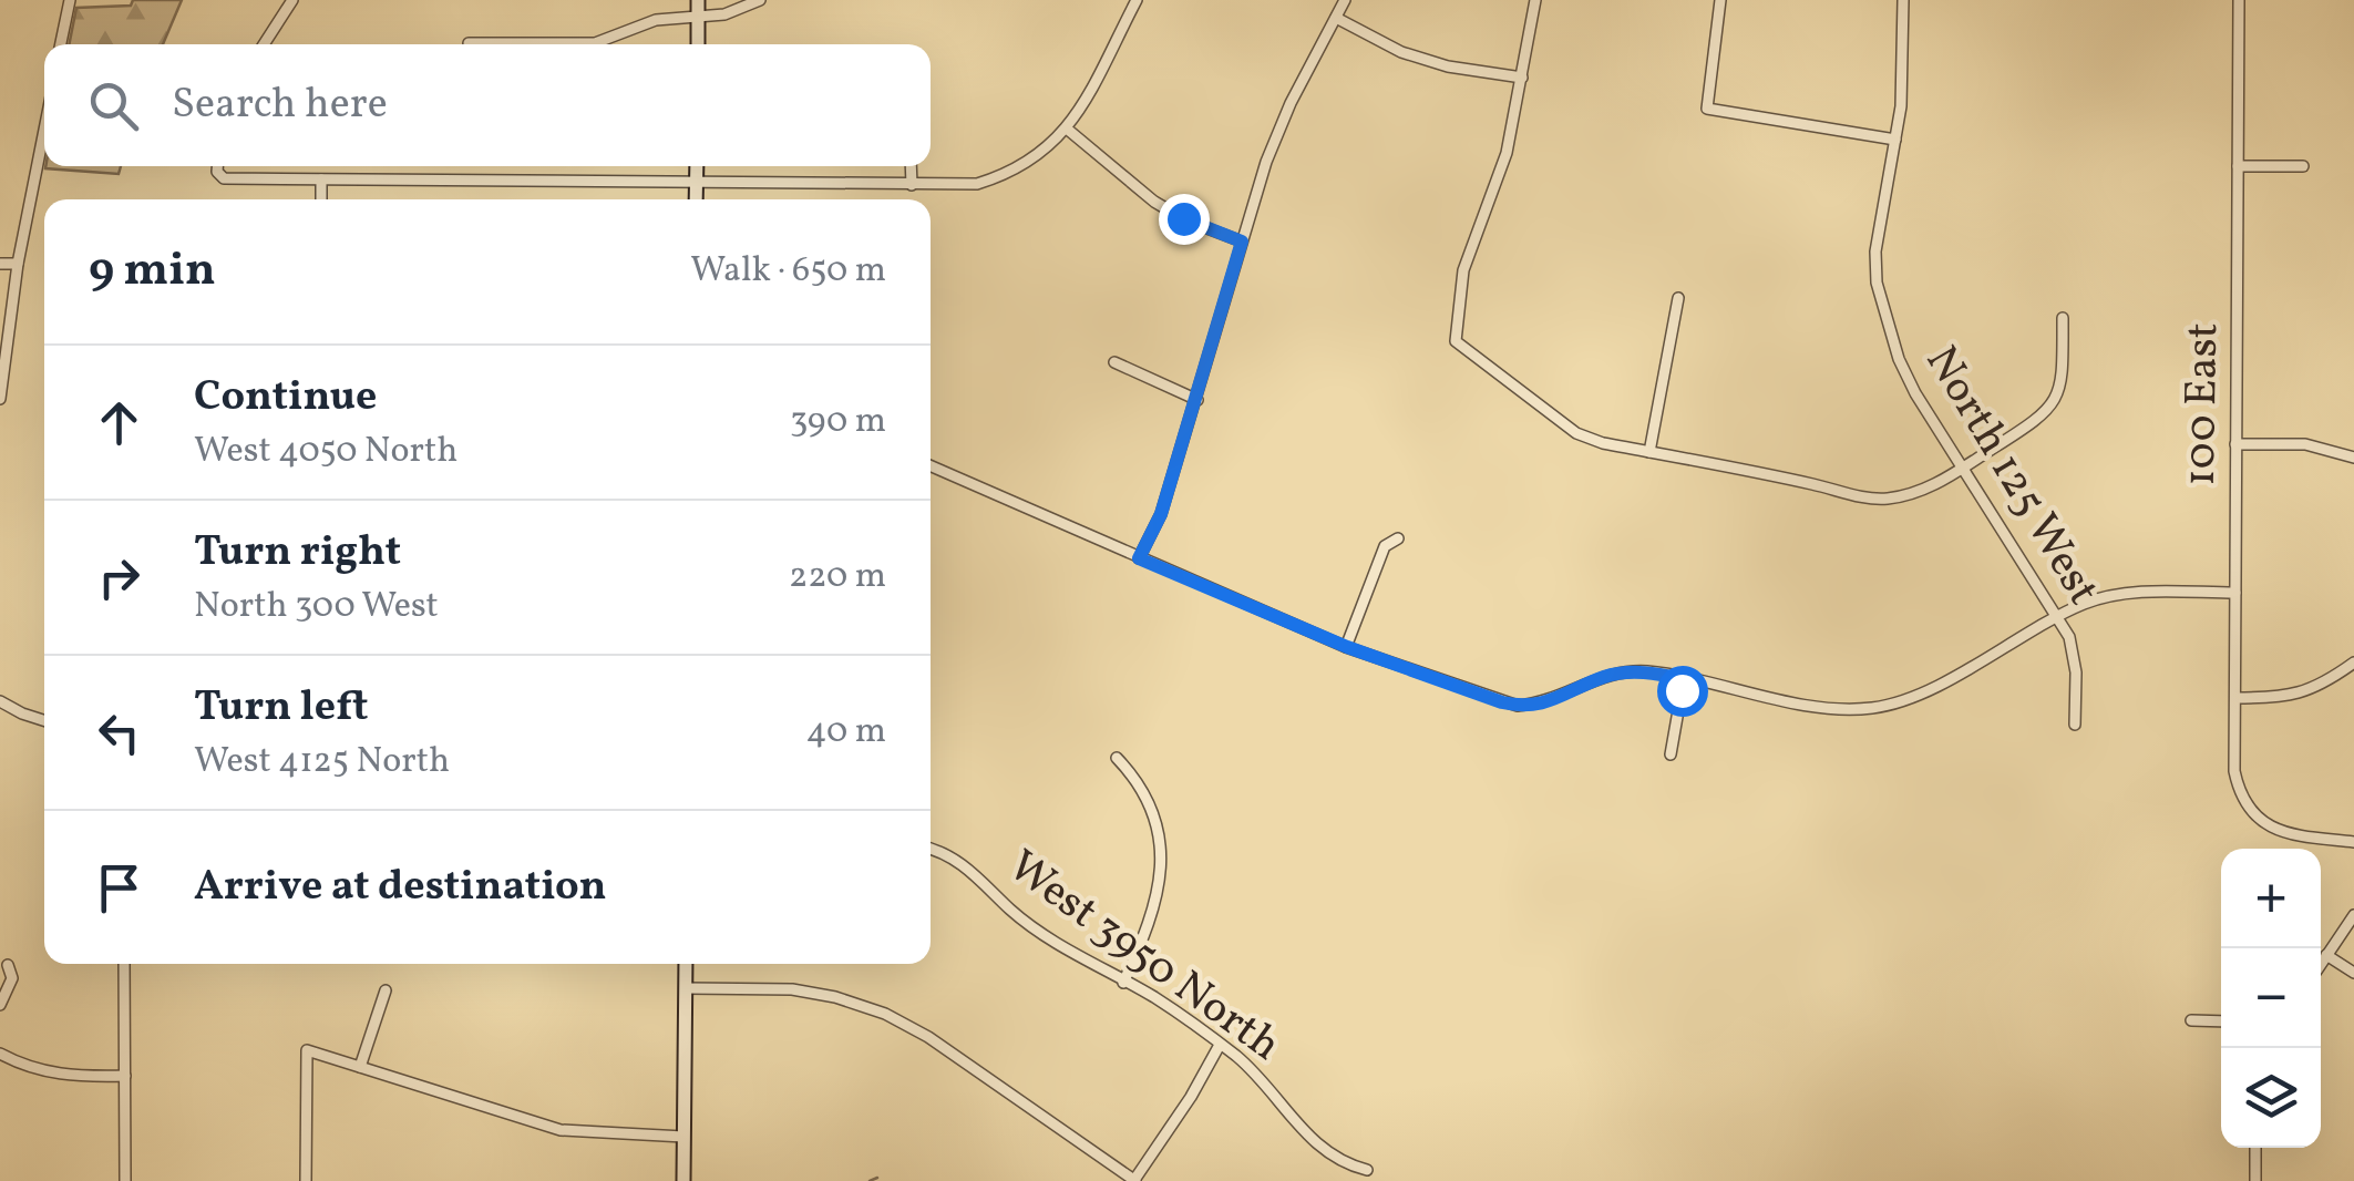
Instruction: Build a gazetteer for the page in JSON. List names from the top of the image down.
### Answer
{
  "streets": {
    "street": ["100 East", "North 125 West", "West 3950 North"]
  },
  "page": {
    "search": "Search here",
    "heading": ["9 min", "Walk · 650 m"],
    "list": [
      ["Continue", "West 4050 North", "390 m"],
      ["Turn right", "North 300 West", "220 m"],
      ["Turn left", "West 4125 North", "40 m"],
      "Arrive at destination"
    ],
    "map_buttons": ["+", "−"]
  }
}
